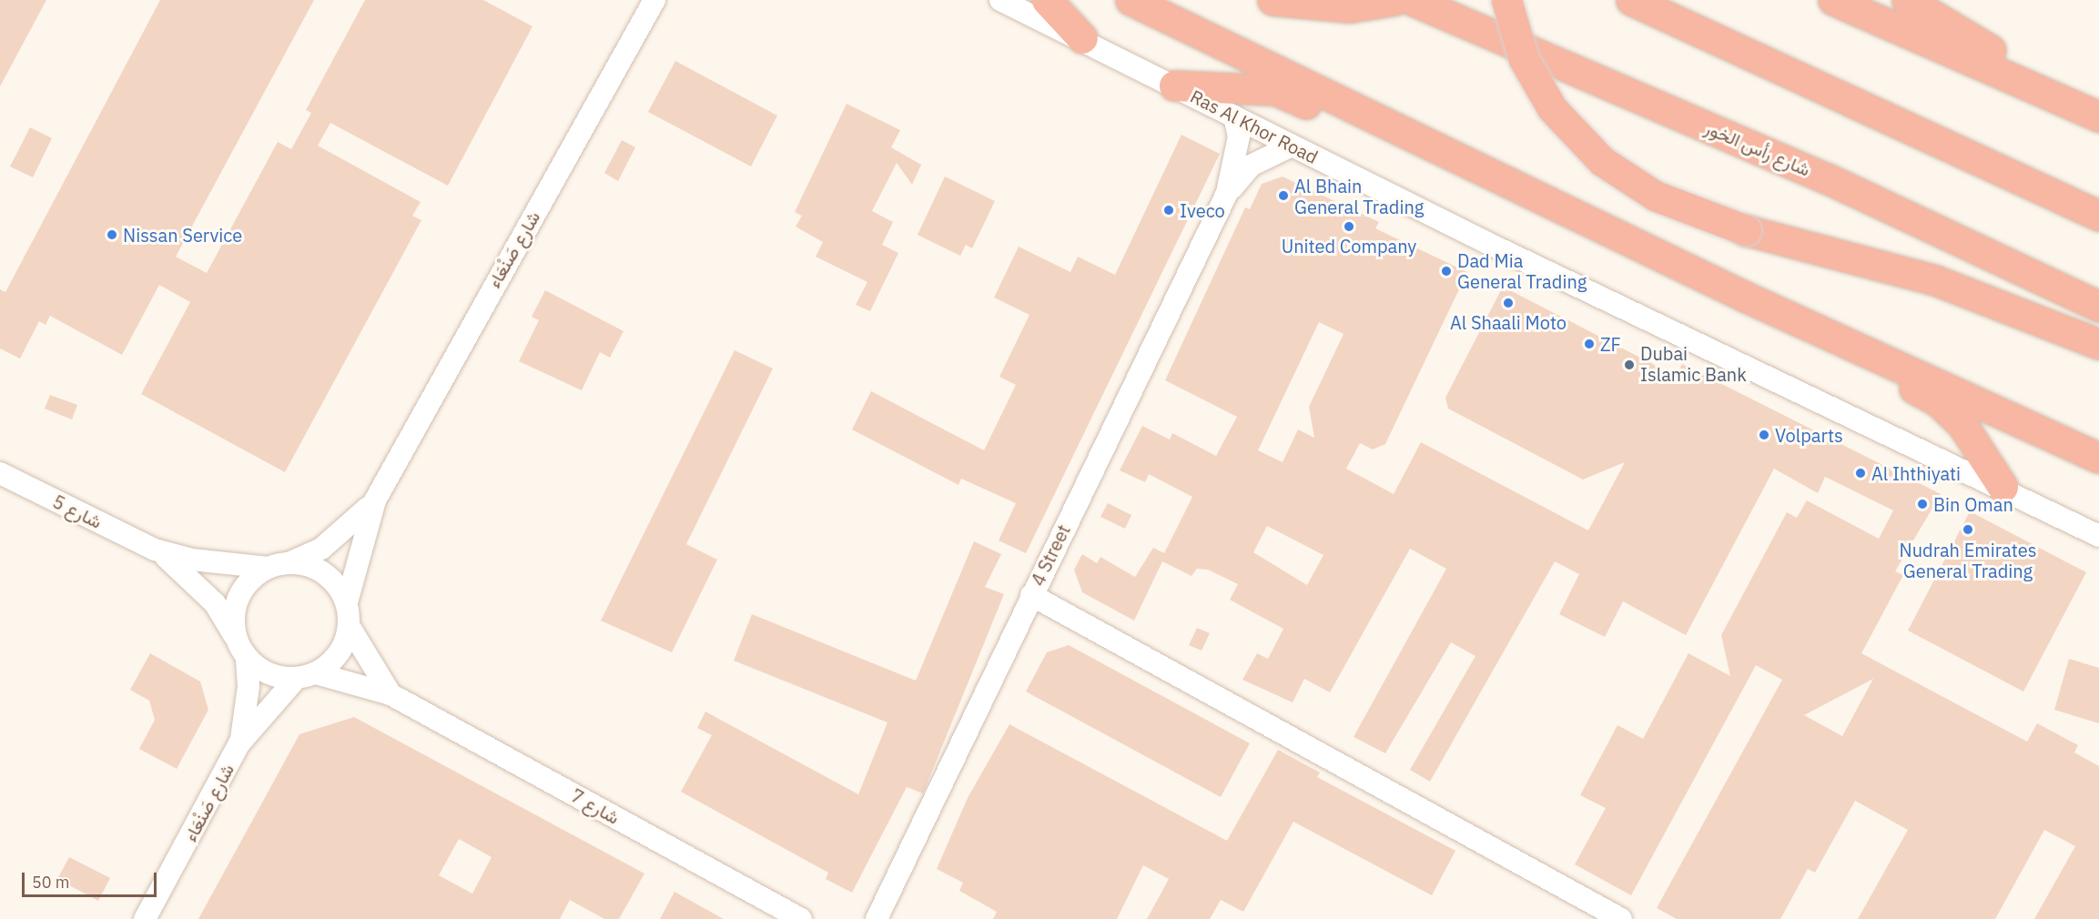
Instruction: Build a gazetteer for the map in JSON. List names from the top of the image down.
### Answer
{
  "streets": {
    "highway": ["شارع رأس الخور"],
    "street": [
      "Ras Al Khor Road",
      "شارع صَنْعَاء",
      "شارع 5",
      "4 Street",
      "شارع 7"
    ]
  },
  "crossings": [
    ["Ras Al Khor Road", "4 Street"],
    ["شارع صَنْعَاء", "شارع 5"],
    ["شارع صَنْعَاء", "شارع 7"],
    ["شارع 5", "شارع 7"]
  ],
  "places": [
    "Al Bhain General Trading",
    "Iveco",
    "United Company",
    "Nissan Service",
    "Dad Mia General Trading",
    "Al Shaali Moto",
    "ZF",
    "Dubai Islamic Bank",
    "Volparts",
    "Al Ihthiyati",
    "Bin Oman",
    "Nudrah Emirates General Trading"
  ],
  "scale_bar": "50 m"
}
